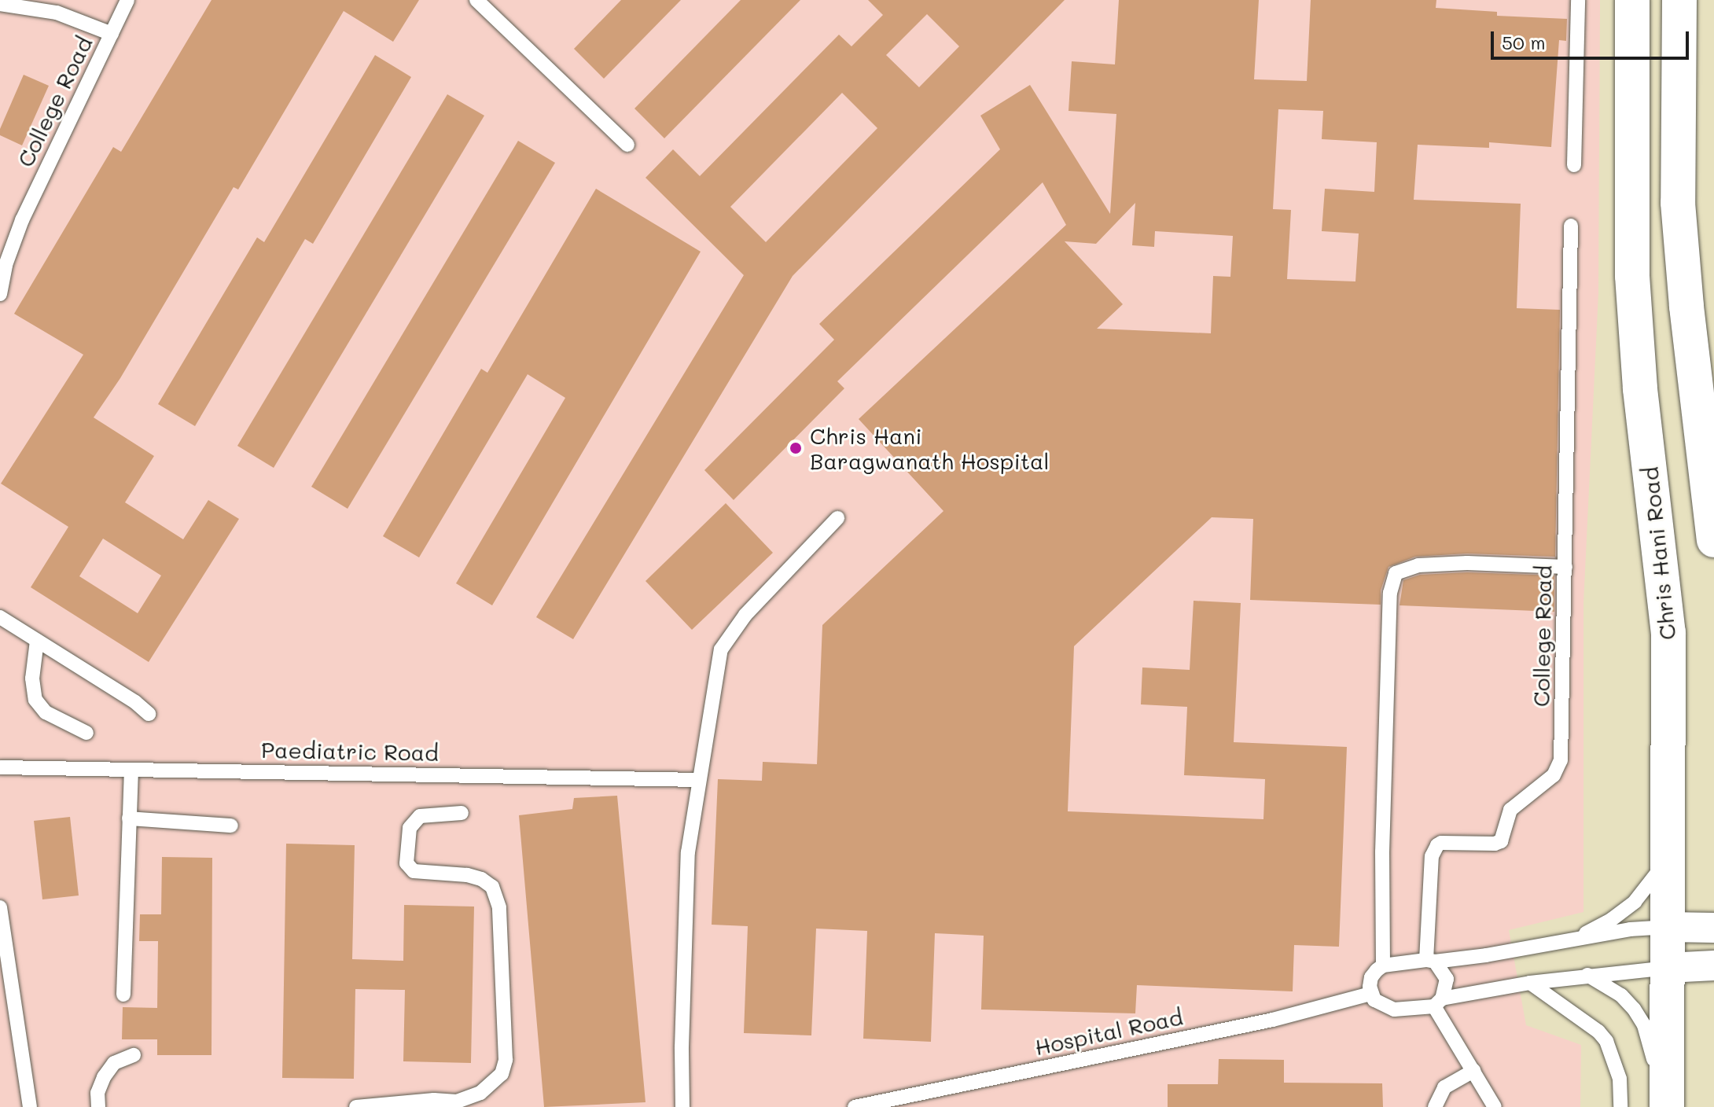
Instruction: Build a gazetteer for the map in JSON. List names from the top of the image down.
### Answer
{
  "streets": {
    "main road": ["Chris Hani Road"],
    "lane": ["College Road", "Paediatric Road", "Hospital Road"]
  },
  "crossings": [
    ["College Road", "Hospital Road"]
  ],
  "places": ["Chris Hani Baragwanath Hospital"],
  "scale_bar": "50 m"
}
